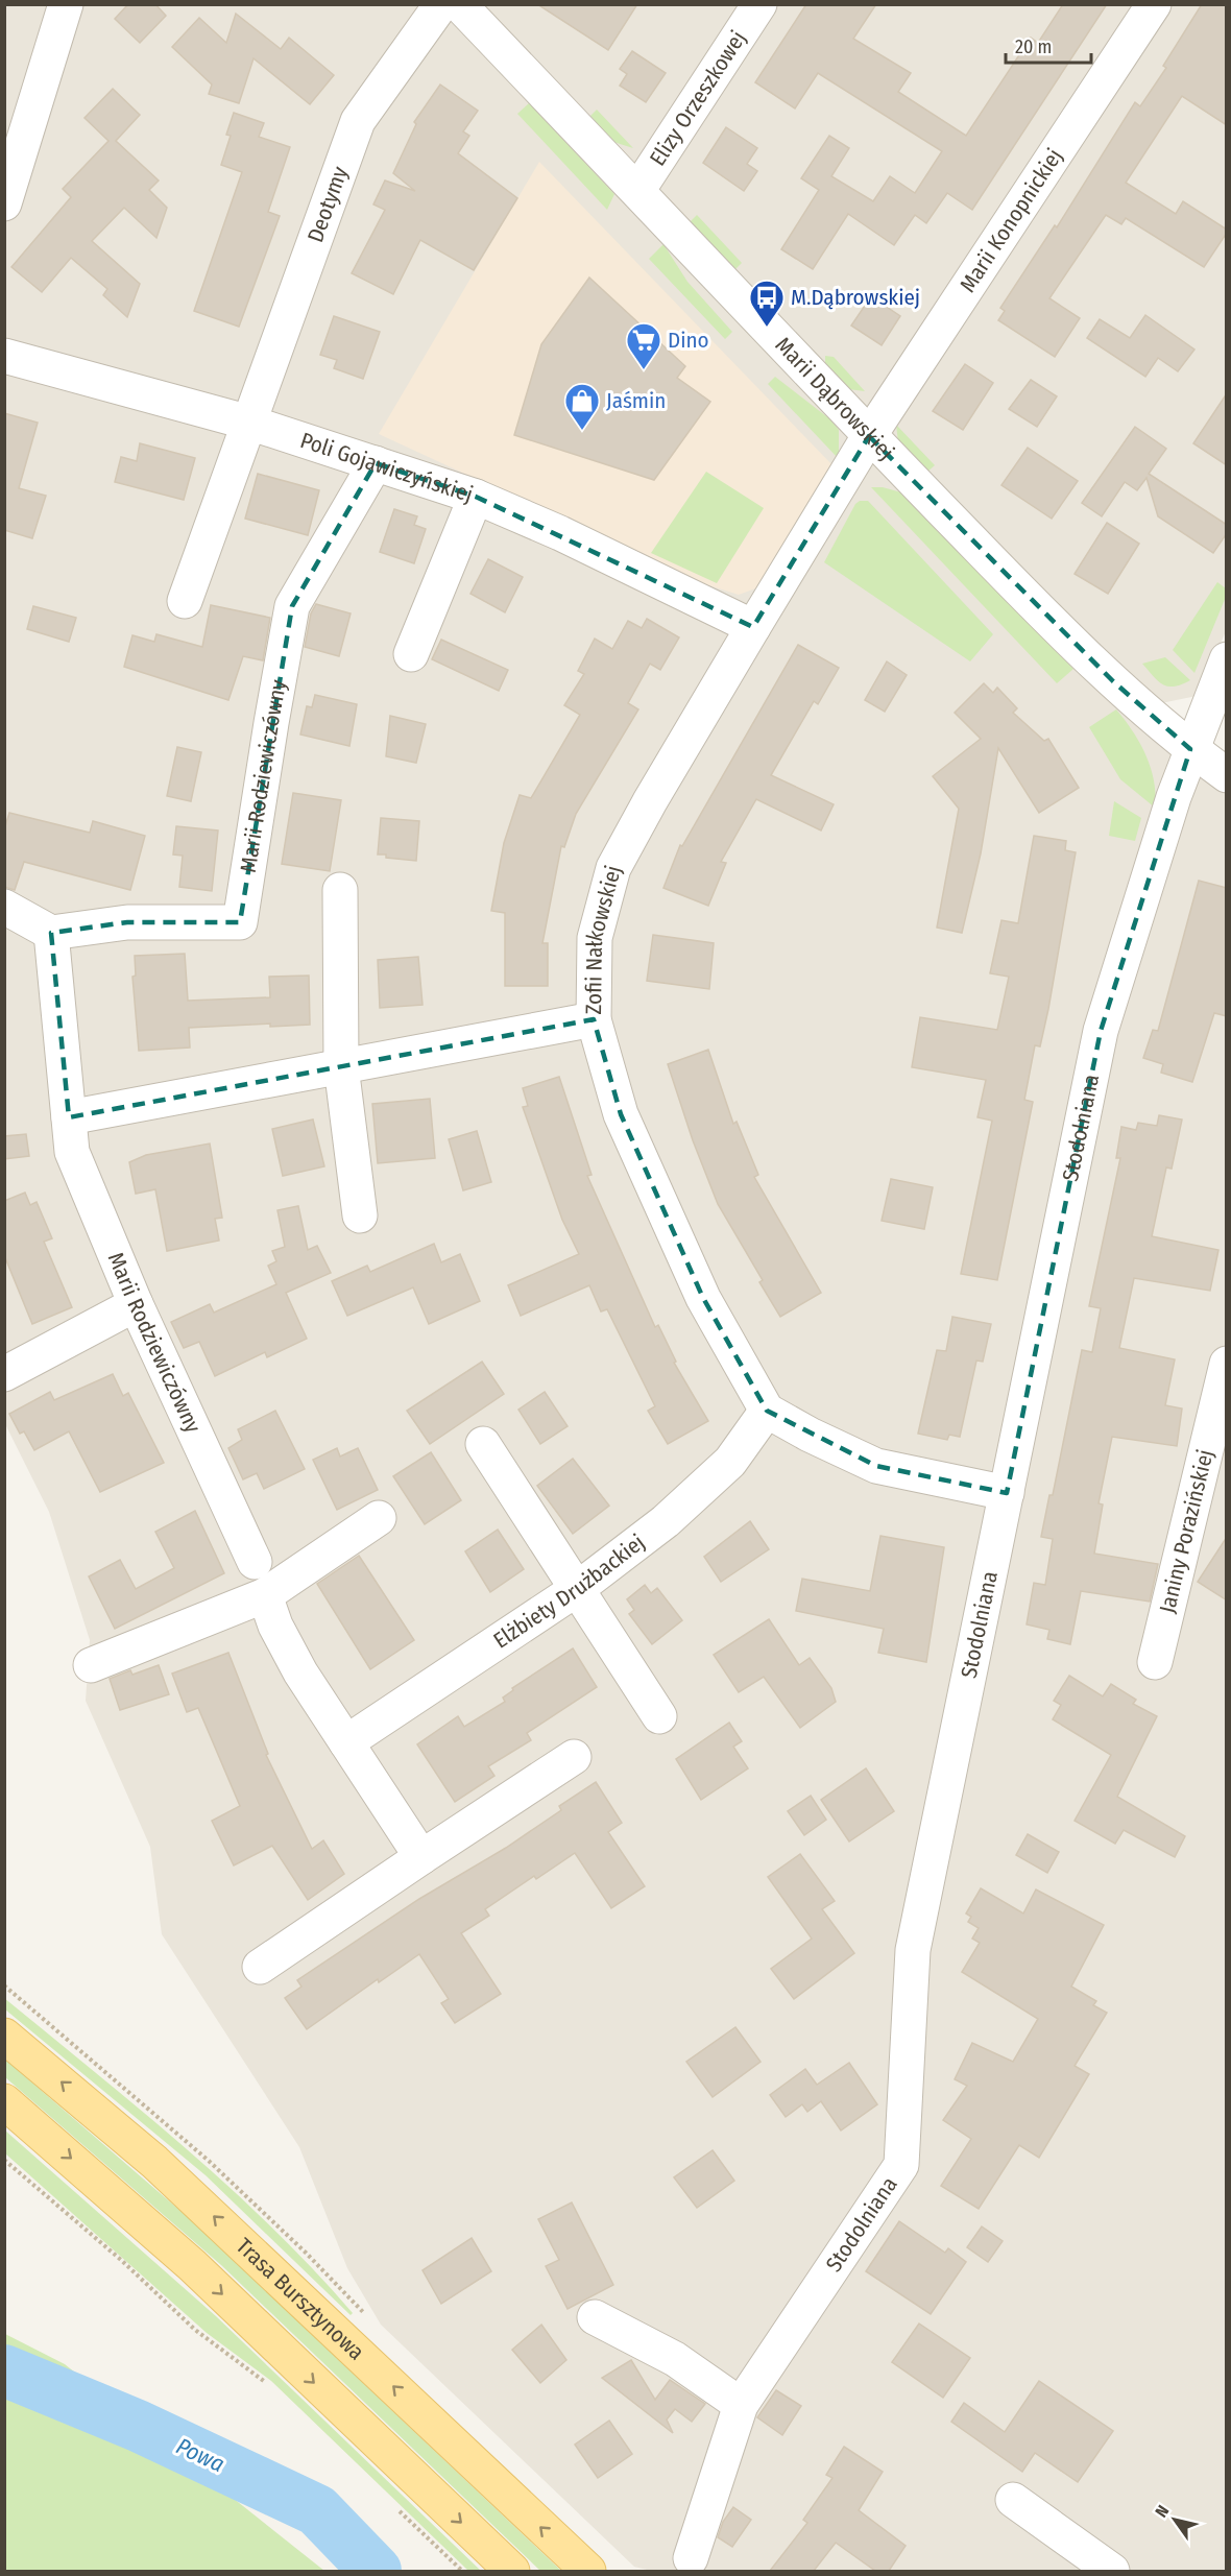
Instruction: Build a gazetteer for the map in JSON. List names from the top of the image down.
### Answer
{
  "streets": {
    "main road": ["Trasa Bursztynowa"],
    "street": [
      "Elizy Orzeszkowej",
      "Deotymy",
      "Marii Konopnickiej",
      "Marii Dąbrowskiej",
      "Poli Gojawiczyńskiej",
      "Marii Rodziewiczówny",
      "Zofii Nałkowskiej",
      "Stodolniana",
      "Janiny Porazińskiej",
      "Elżbiety Drużbackiej"
    ]
  },
  "crossings": [
    ["Elizy Orzeszkowej", "Marii Dąbrowskiej"],
    ["Deotymy", "Poli Gojawiczyńskiej"],
    ["Marii Konopnickiej", "Marii Dąbrowskiej"],
    ["Marii Konopnickiej", "Zofii Nałkowskiej"],
    ["Marii Dąbrowskiej", "Zofii Nałkowskiej"],
    ["Marii Dąbrowskiej", "Stodolniana"],
    ["Poli Gojawiczyńskiej", "Marii Rodziewiczówny"],
    ["Poli Gojawiczyńskiej", "Zofii Nałkowskiej"],
    ["Zofii Nałkowskiej", "Elżbiety Drużbackiej"]
  ],
  "water": ["Powa"],
  "places": {
    "bus stop": ["M.Dąbrowskiej"],
    "supermarket": ["Dino"],
    "shop": ["Jaśmin"]
  },
  "scale_bar": "20 m",
  "north": "top left"
}
